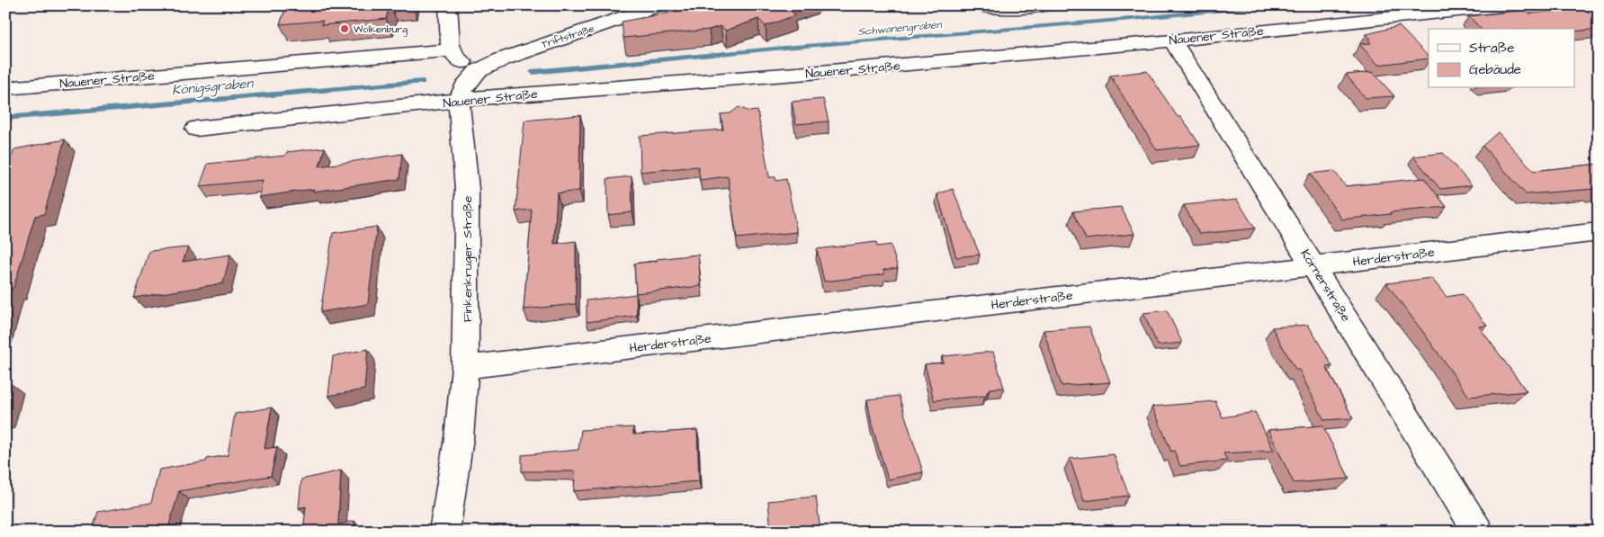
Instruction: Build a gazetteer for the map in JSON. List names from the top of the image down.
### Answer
{
  "streets": {
    "street": [
      "Nauener Straße",
      "Triftstraße",
      "Herderstraße",
      "Finkenkruger Straße",
      "Körnerstraße"
    ]
  },
  "crossings": [
    ["Nauener Straße", "Finkenkruger Straße"],
    ["Nauener Straße", "Körnerstraße"],
    ["Herderstraße", "Finkenkruger Straße"],
    ["Herderstraße", "Körnerstraße"]
  ],
  "water": ["Schwanengraben", "Königsgraben"],
  "places": ["Wolkenburg"],
  "legend": ["Straße", "Gebäude"]
}
